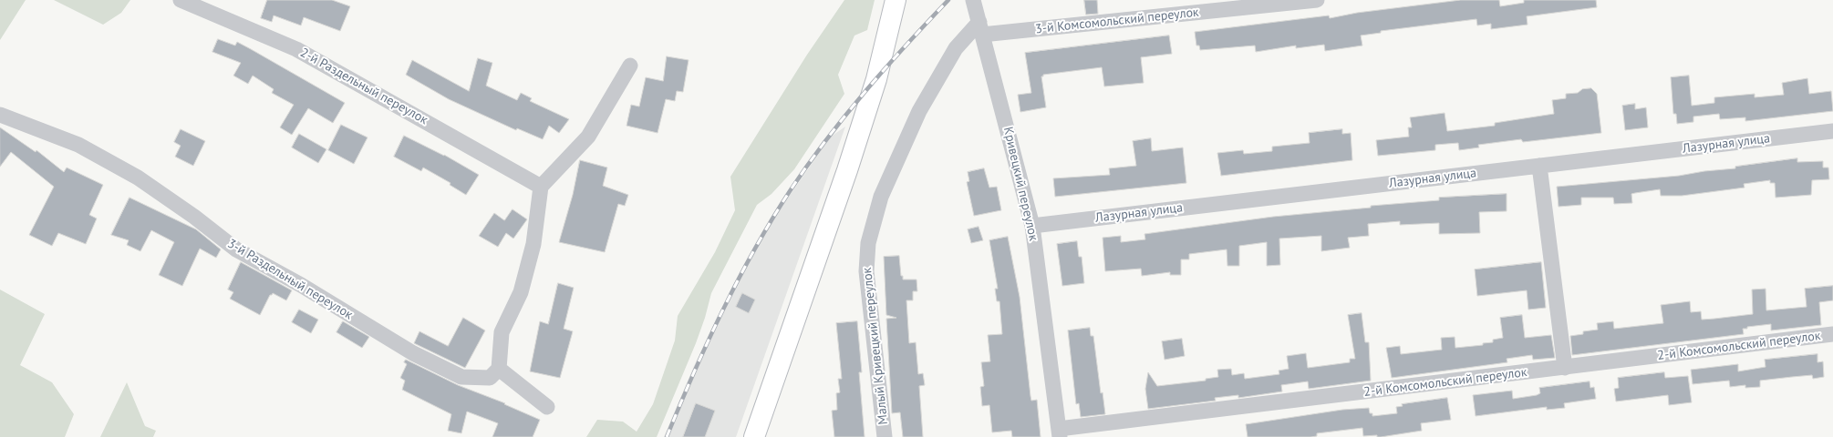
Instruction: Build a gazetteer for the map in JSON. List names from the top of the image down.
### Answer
{
  "streets": {
    "street": [
      "3-й Комсомольский переулок",
      "2-й Раздельный переулок",
      "Лазурная улица",
      "Кривецкий переулок",
      "3-й Раздельный переулок",
      "Малый Кривецкий переулок",
      "2-й Комсомольский переулок"
    ]
  },
  "crossings": [
    ["3-й Комсомольский переулок", "Кривецкий переулок"],
    ["3-й Комсомольский переулок", "Малый Кривецкий переулок"],
    ["Лазурная улица", "Кривецкий переулок"],
    ["Кривецкий переулок", "Малый Кривецкий переулок"],
    ["Кривецкий переулок", "2-й Комсомольский переулок"]
  ]
}
